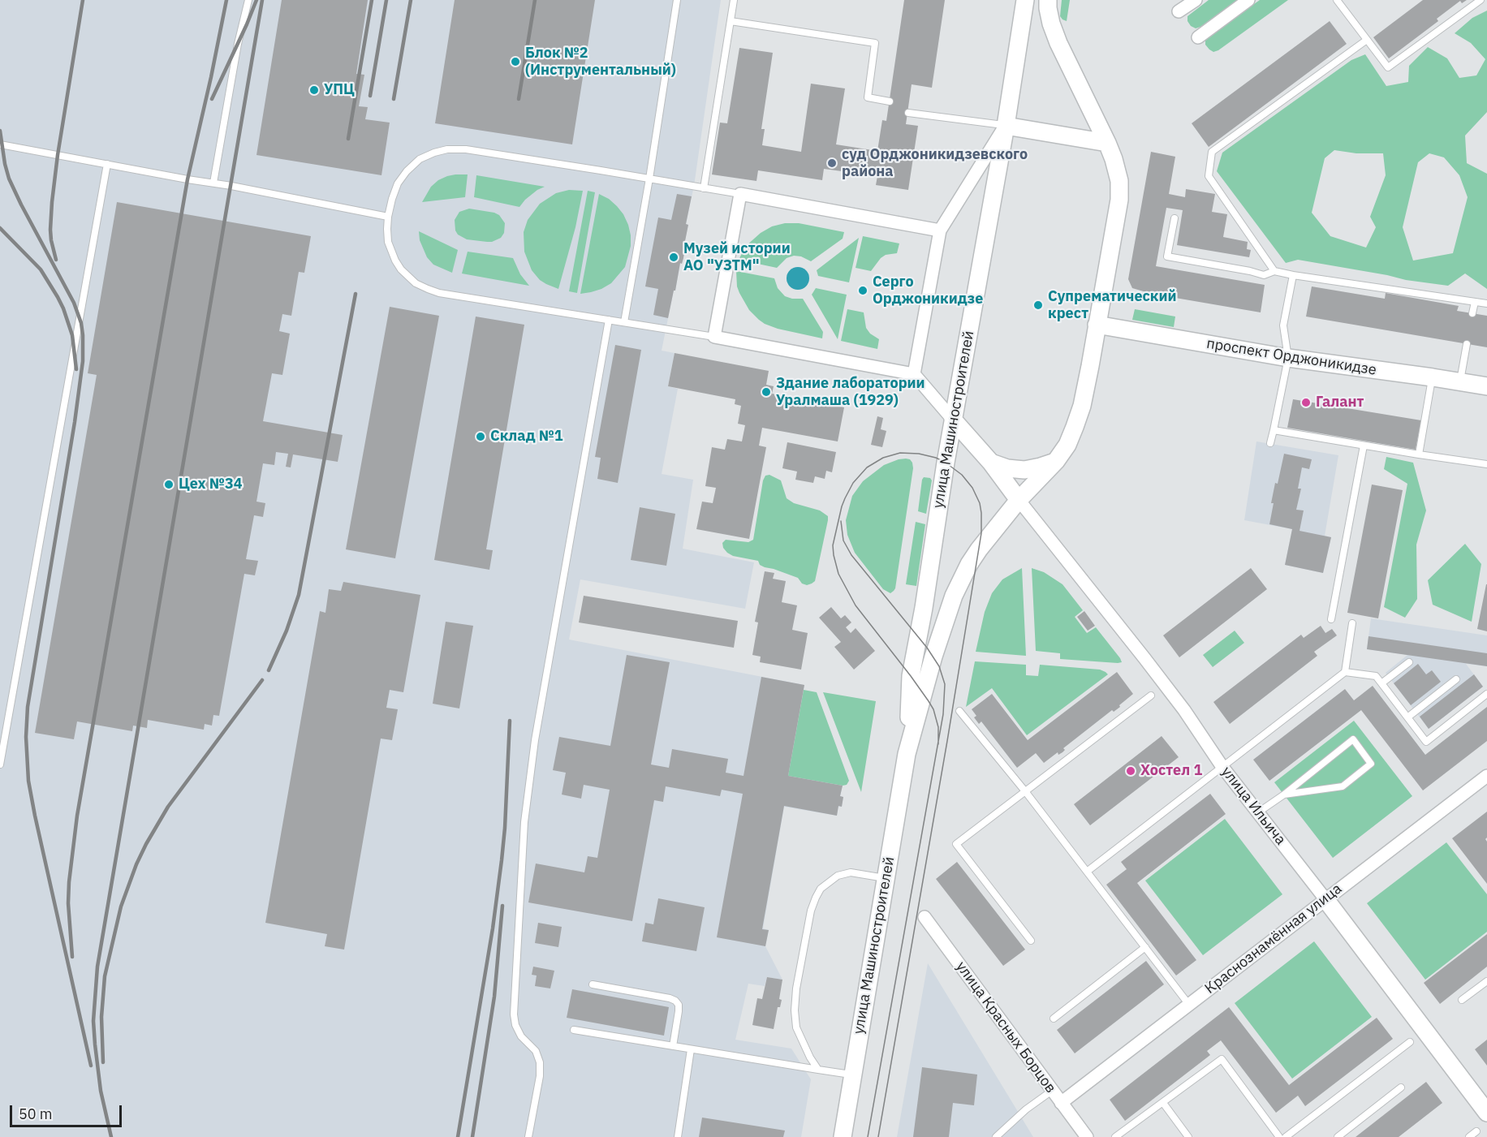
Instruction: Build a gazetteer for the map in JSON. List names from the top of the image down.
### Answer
{
  "streets": {
    "main road": ["проспект Орджоникидзе", "улица Машиностроителей", "улица Ильича"],
    "street": ["Краснознамённая улица", "улица Красных Борцов"]
  },
  "crossings": [
    ["проспект Орджоникидзе", "улица Машиностроителей"],
    ["улица Машиностроителей", "улица Ильича"],
    ["улица Ильича", "Краснознамённая улица"],
    ["Краснознамённая улица", "улица Красных Борцов"]
  ],
  "places": [
    "Блок №2 (Инструментальный)",
    "УПЦ",
    "суд Орджоникидзевского района",
    "Музей истории АО \"УЗТМ\"",
    "Серго Орджоникидзе",
    "Супрематический крест",
    "Здание лаборатории Уралмаша (1929)",
    "Галант",
    "Склад №1",
    "Цех №34",
    "Хостел 1"
  ],
  "scale_bar": "50 m"
}
